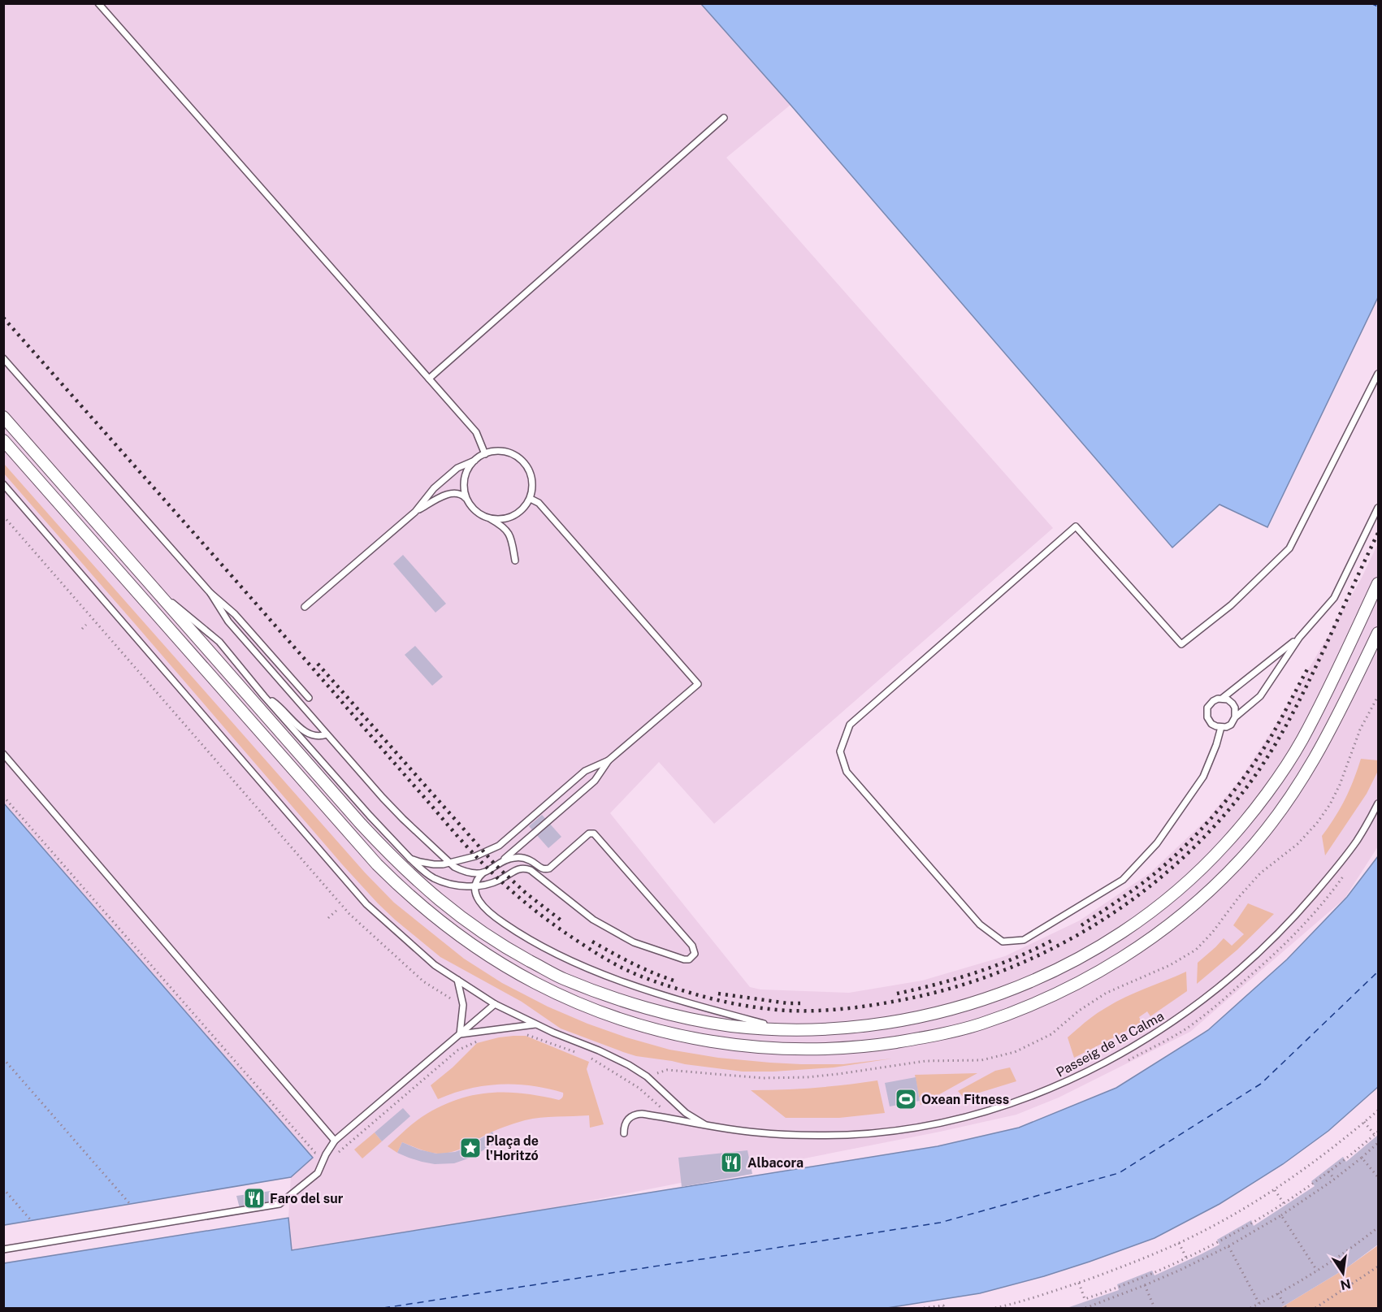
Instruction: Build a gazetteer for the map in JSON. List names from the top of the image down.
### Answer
{
  "streets": {
    "lane": ["Passeig de la Calma"]
  },
  "places": {
    "sports": ["Oxean Fitness"],
    "place": ["Plaça de l'Horitzó"],
    "restaurant": ["Albacora", "Faro del sur"]
  },
  "north": "bottom"
}
